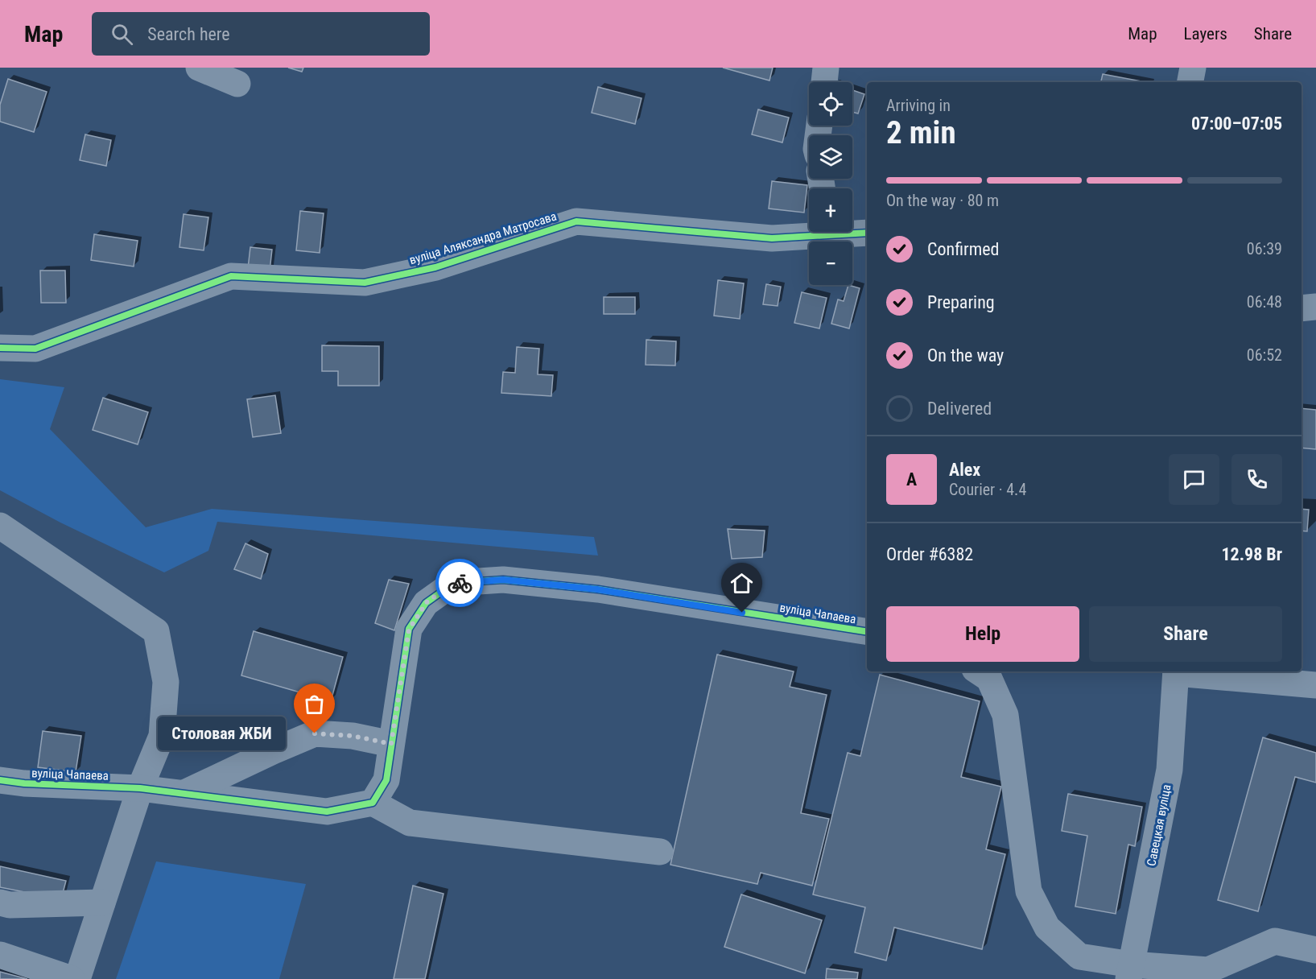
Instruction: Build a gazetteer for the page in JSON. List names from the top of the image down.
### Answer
{
  "streets": {
    "street": ["вуліца Аляксандра Матросава", "вуліца Чапаева", "Савецкая вуліца"]
  },
  "places": ["Столовая ЖБИ"],
  "page": {
    "header": "Map",
    "search": "Search here",
    "nav": ["Map", "Layers", "Share"],
    "map_buttons": ["+", "−"],
    "heading": ["2 min", "Arriving in", "07:00–07:05"],
    "panel": [
      "Alex",
      "Courier · 4.4",
      "Order #6382",
      "12.98 Br"
    ],
    "bar": "On the way · 80 m",
    "list": [
      ["Confirmed", "06:39"],
      ["Preparing", "06:48"],
      ["On the way", "06:52"],
      "Delivered"
    ],
    "round": "A",
    "buttons": ["Help", "Share"],
    "bubble": "Столовая ЖБИ"
  }
}
